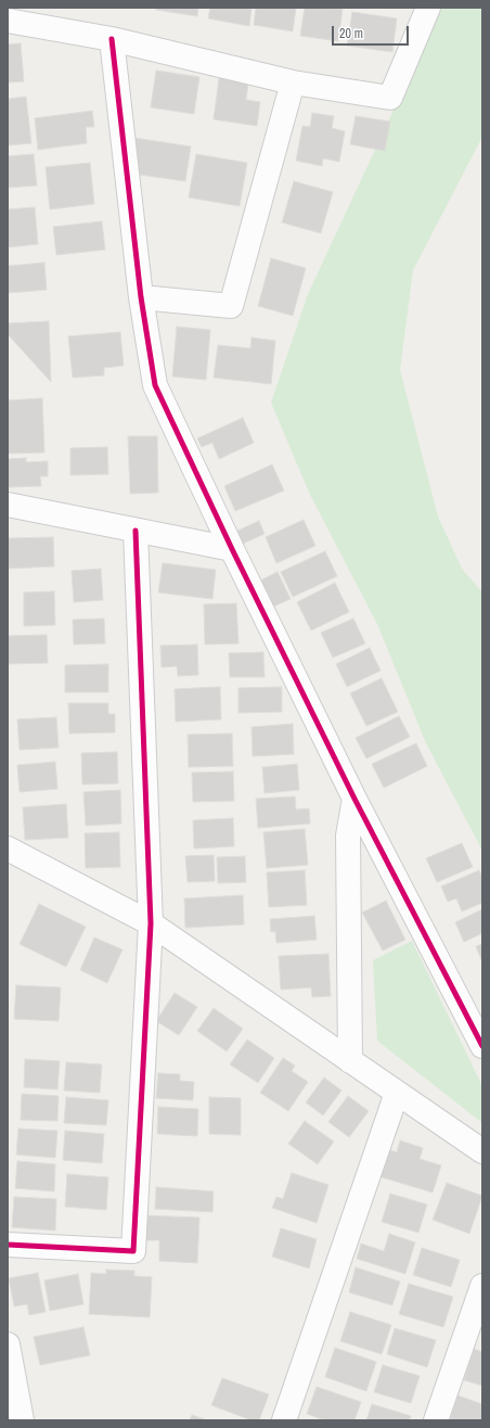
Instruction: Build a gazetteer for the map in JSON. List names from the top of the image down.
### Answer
{
  "scale_bar": "20 m"
}
